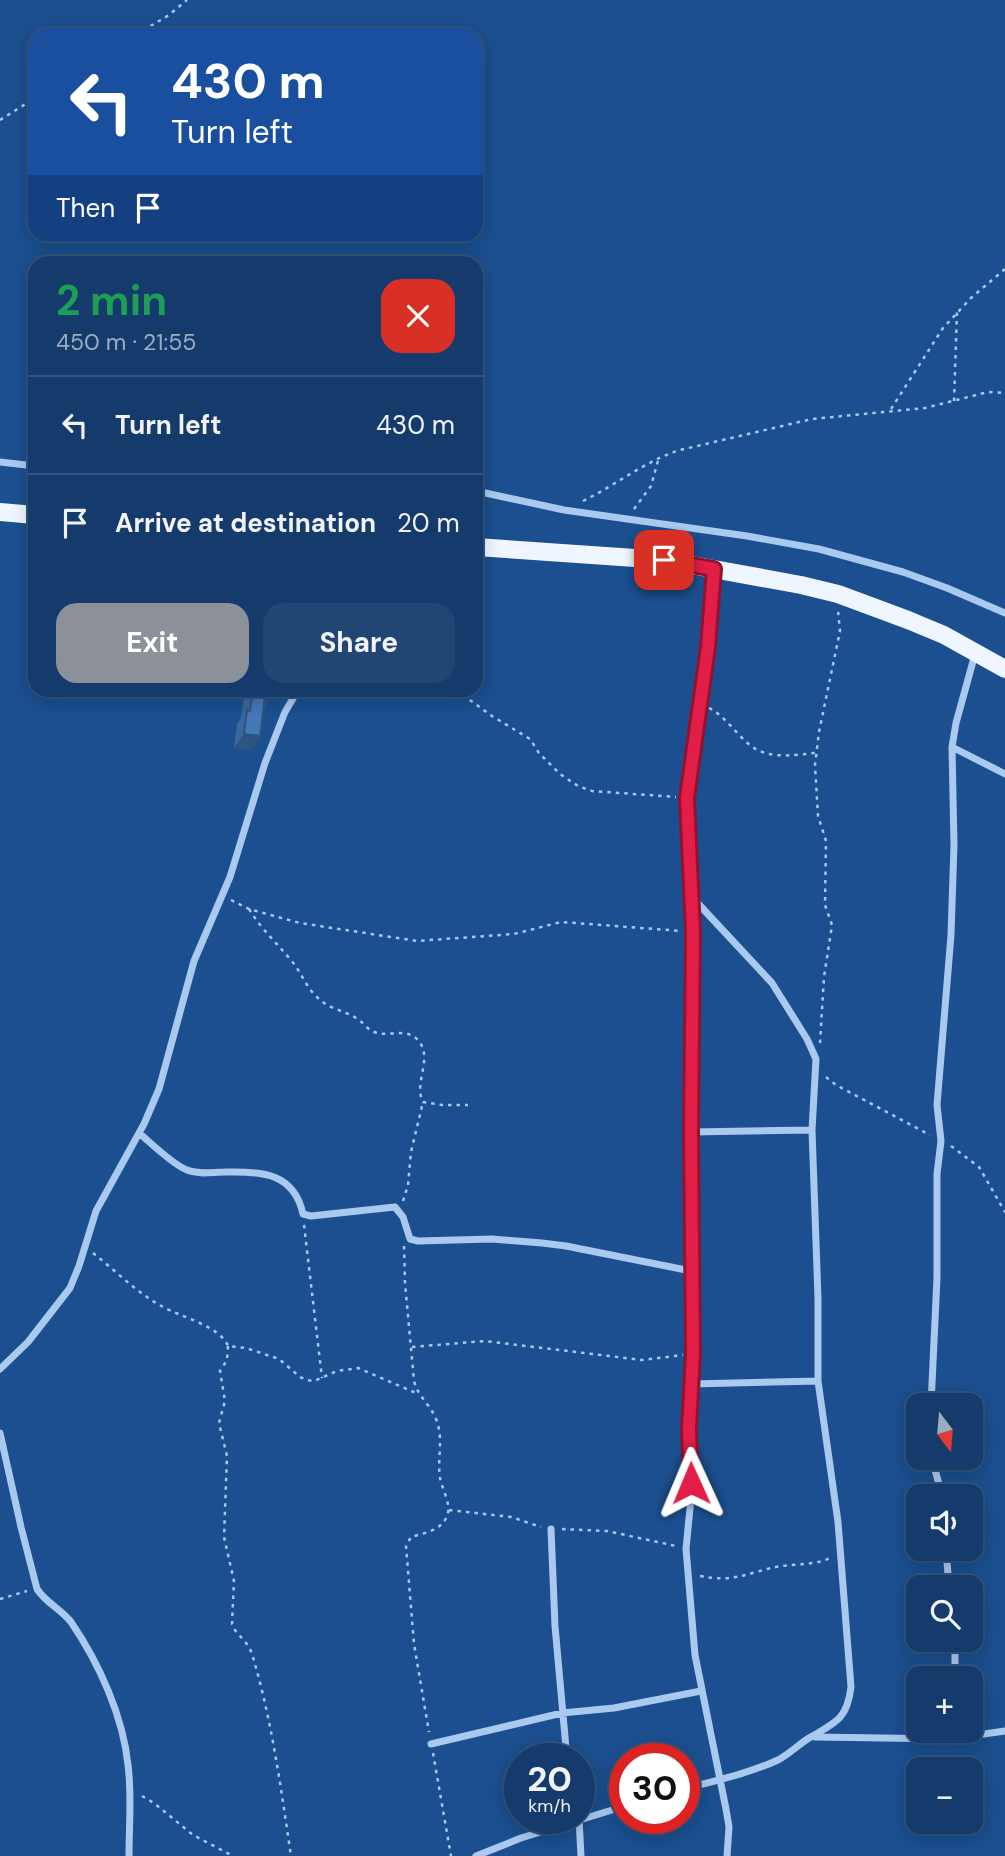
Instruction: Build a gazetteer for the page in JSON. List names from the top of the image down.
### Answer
{
  "north": "bottom",
  "page": {
    "turn": ["430 m", "Turn left"],
    "then": "Then",
    "heading": ["2 min", "450 m · 21:55"],
    "list": [
      {
        "name": "Turn left",
        "value": "430 m"
      },
      {
        "name": "Arrive at destination",
        "value": "20 m"
      }
    ],
    "buttons": ["Exit", "Share"],
    "map_buttons": ["+", "−"],
    "speed": "20 km/h",
    "limit": "30"
  }
}
